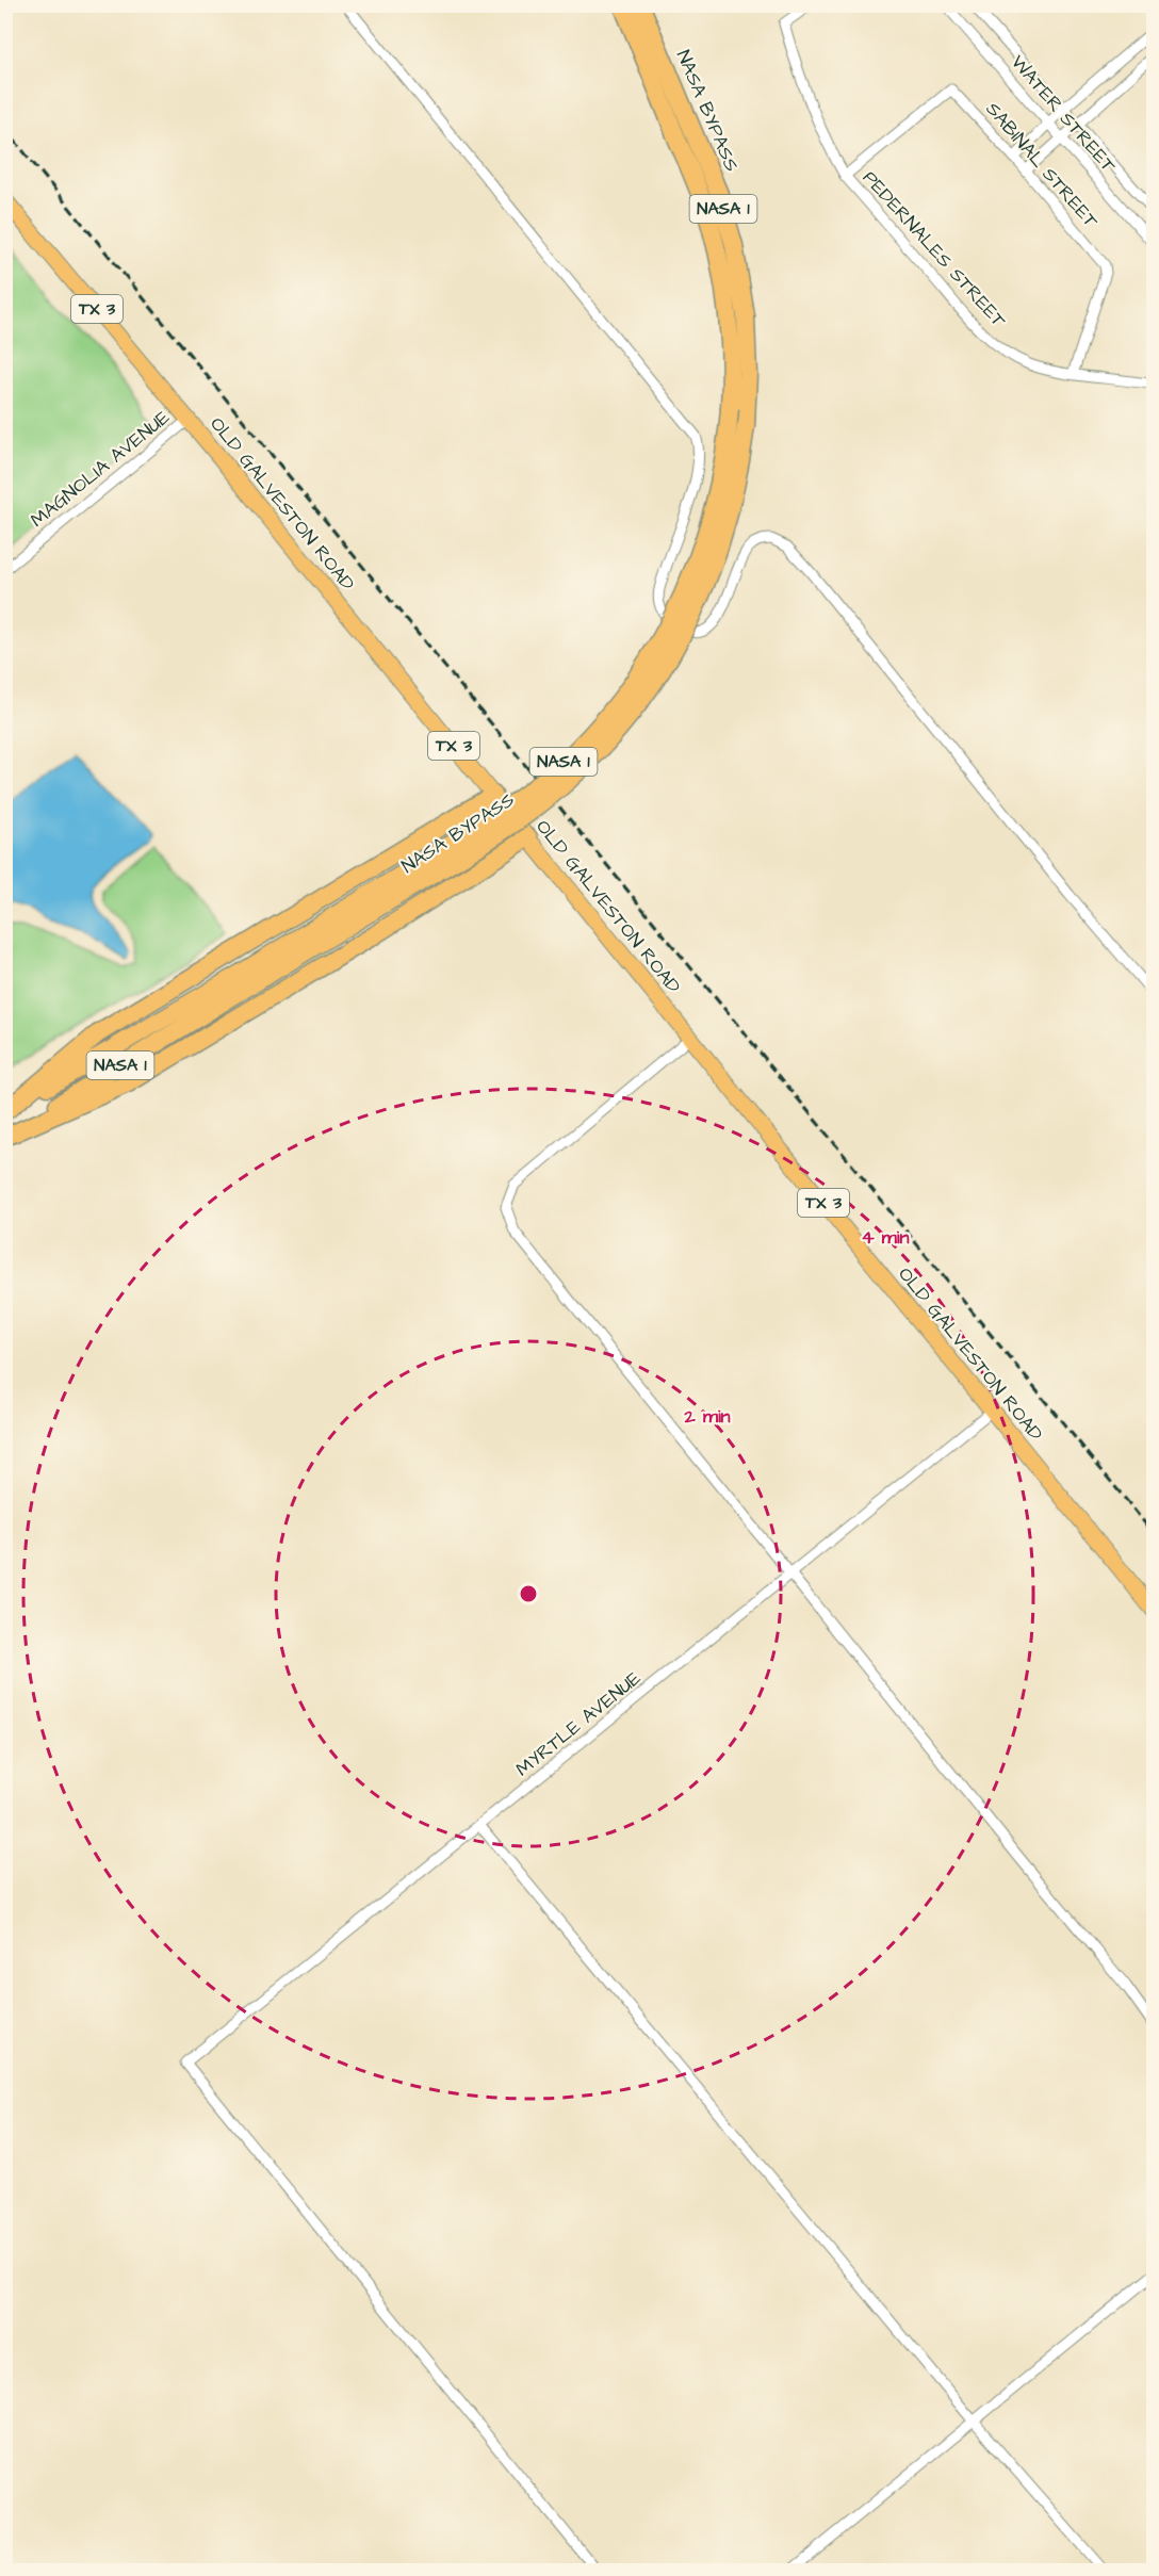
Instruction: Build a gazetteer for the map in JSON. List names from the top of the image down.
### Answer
{
  "streets": {
    "highway": ["NASA BYPASS", "NASA 1"],
    "main road": ["TX 3", "OLD GALVESTON ROAD"],
    "street": [
      "WATER STREET",
      "SABINAL STREET",
      "PEDERNALES STREET",
      "MAGNOLIA AVENUE",
      "MYRTLE AVENUE"
    ]
  },
  "crossings": [
    ["SABINAL STREET", "PEDERNALES STREET"],
    ["MAGNOLIA AVENUE", "OLD GALVESTON ROAD"],
    ["OLD GALVESTON ROAD", "MYRTLE AVENUE"]
  ],
  "rings": ["4 min", "2 min"]
}
